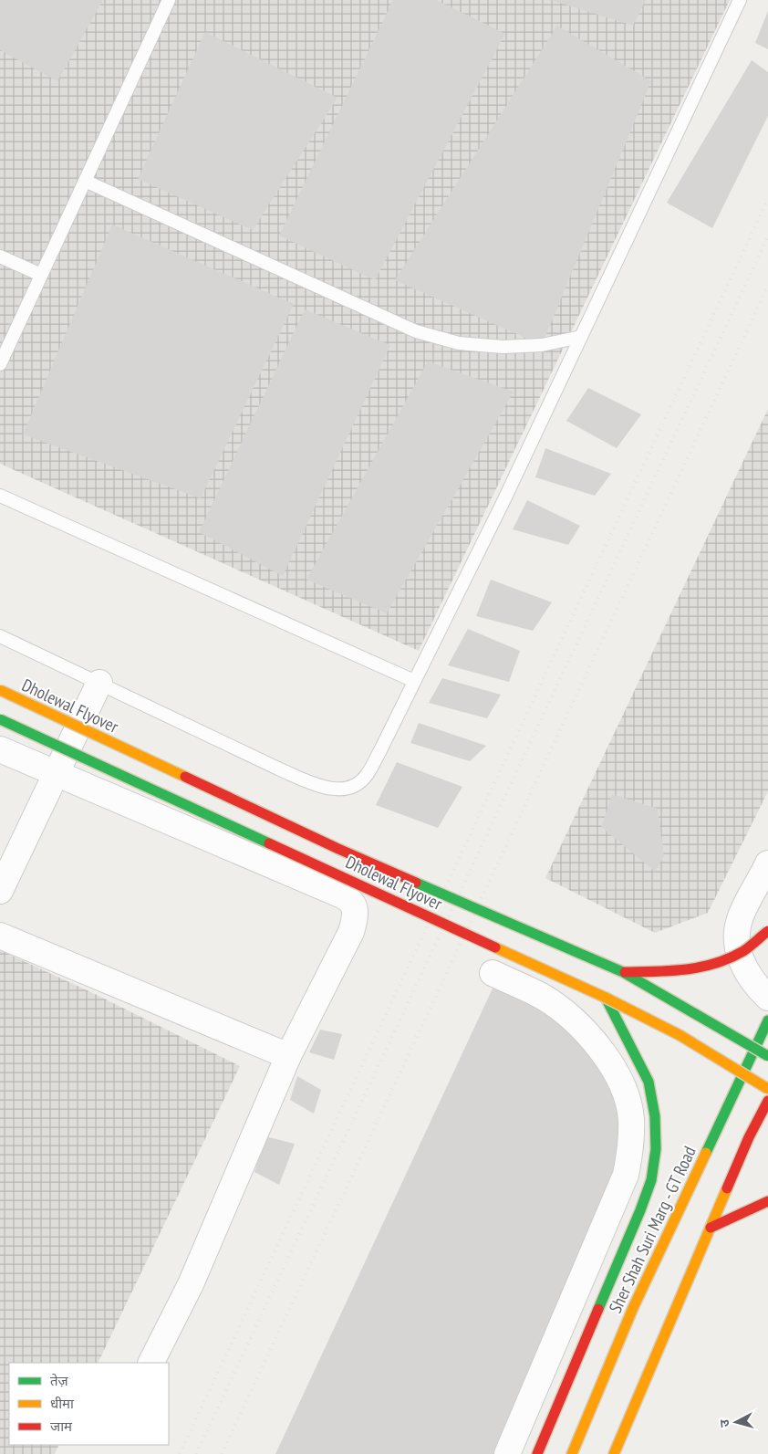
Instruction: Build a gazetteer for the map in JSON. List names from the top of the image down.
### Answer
{
  "streets": {
    "main road": ["Dholewal Flyover", "Sher Shah Suri Marg - GT Road"]
  },
  "legend": ["तेज़", "धीमा", "जाम"],
  "north": "left"
}
